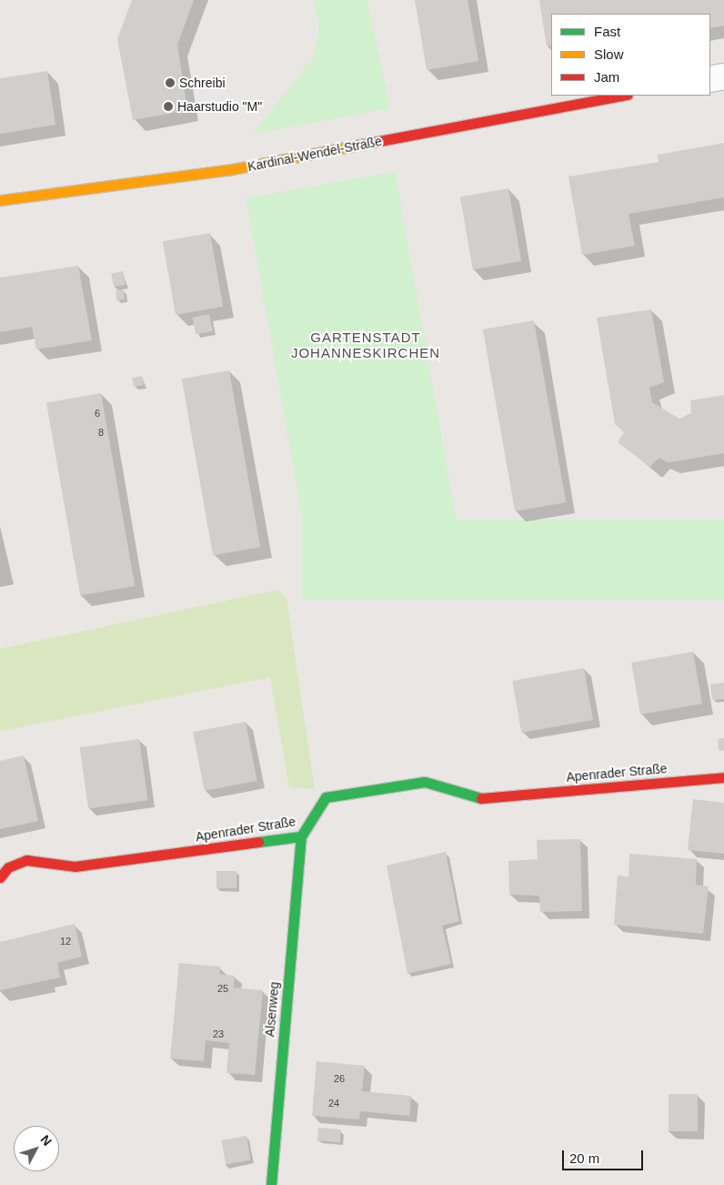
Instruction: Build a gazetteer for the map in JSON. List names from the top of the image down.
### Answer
{
  "streets": {
    "street": ["Kardinal-Wendel-Straße", "Apenrader Straße", "Alsenweg"]
  },
  "crossings": [
    ["Apenrader Straße", "Alsenweg"]
  ],
  "districts": ["GARTENSTADT JOHANNESKIRCHEN"],
  "places": ["Schreibi", "Haarstudio \"M\""],
  "house_numbers": [
    "6",
    "8",
    "12",
    "25",
    "23",
    "26",
    "24"
  ],
  "legend": ["Fast", "Slow", "Jam"],
  "scale_bar": "20 m",
  "north": "top right"
}
